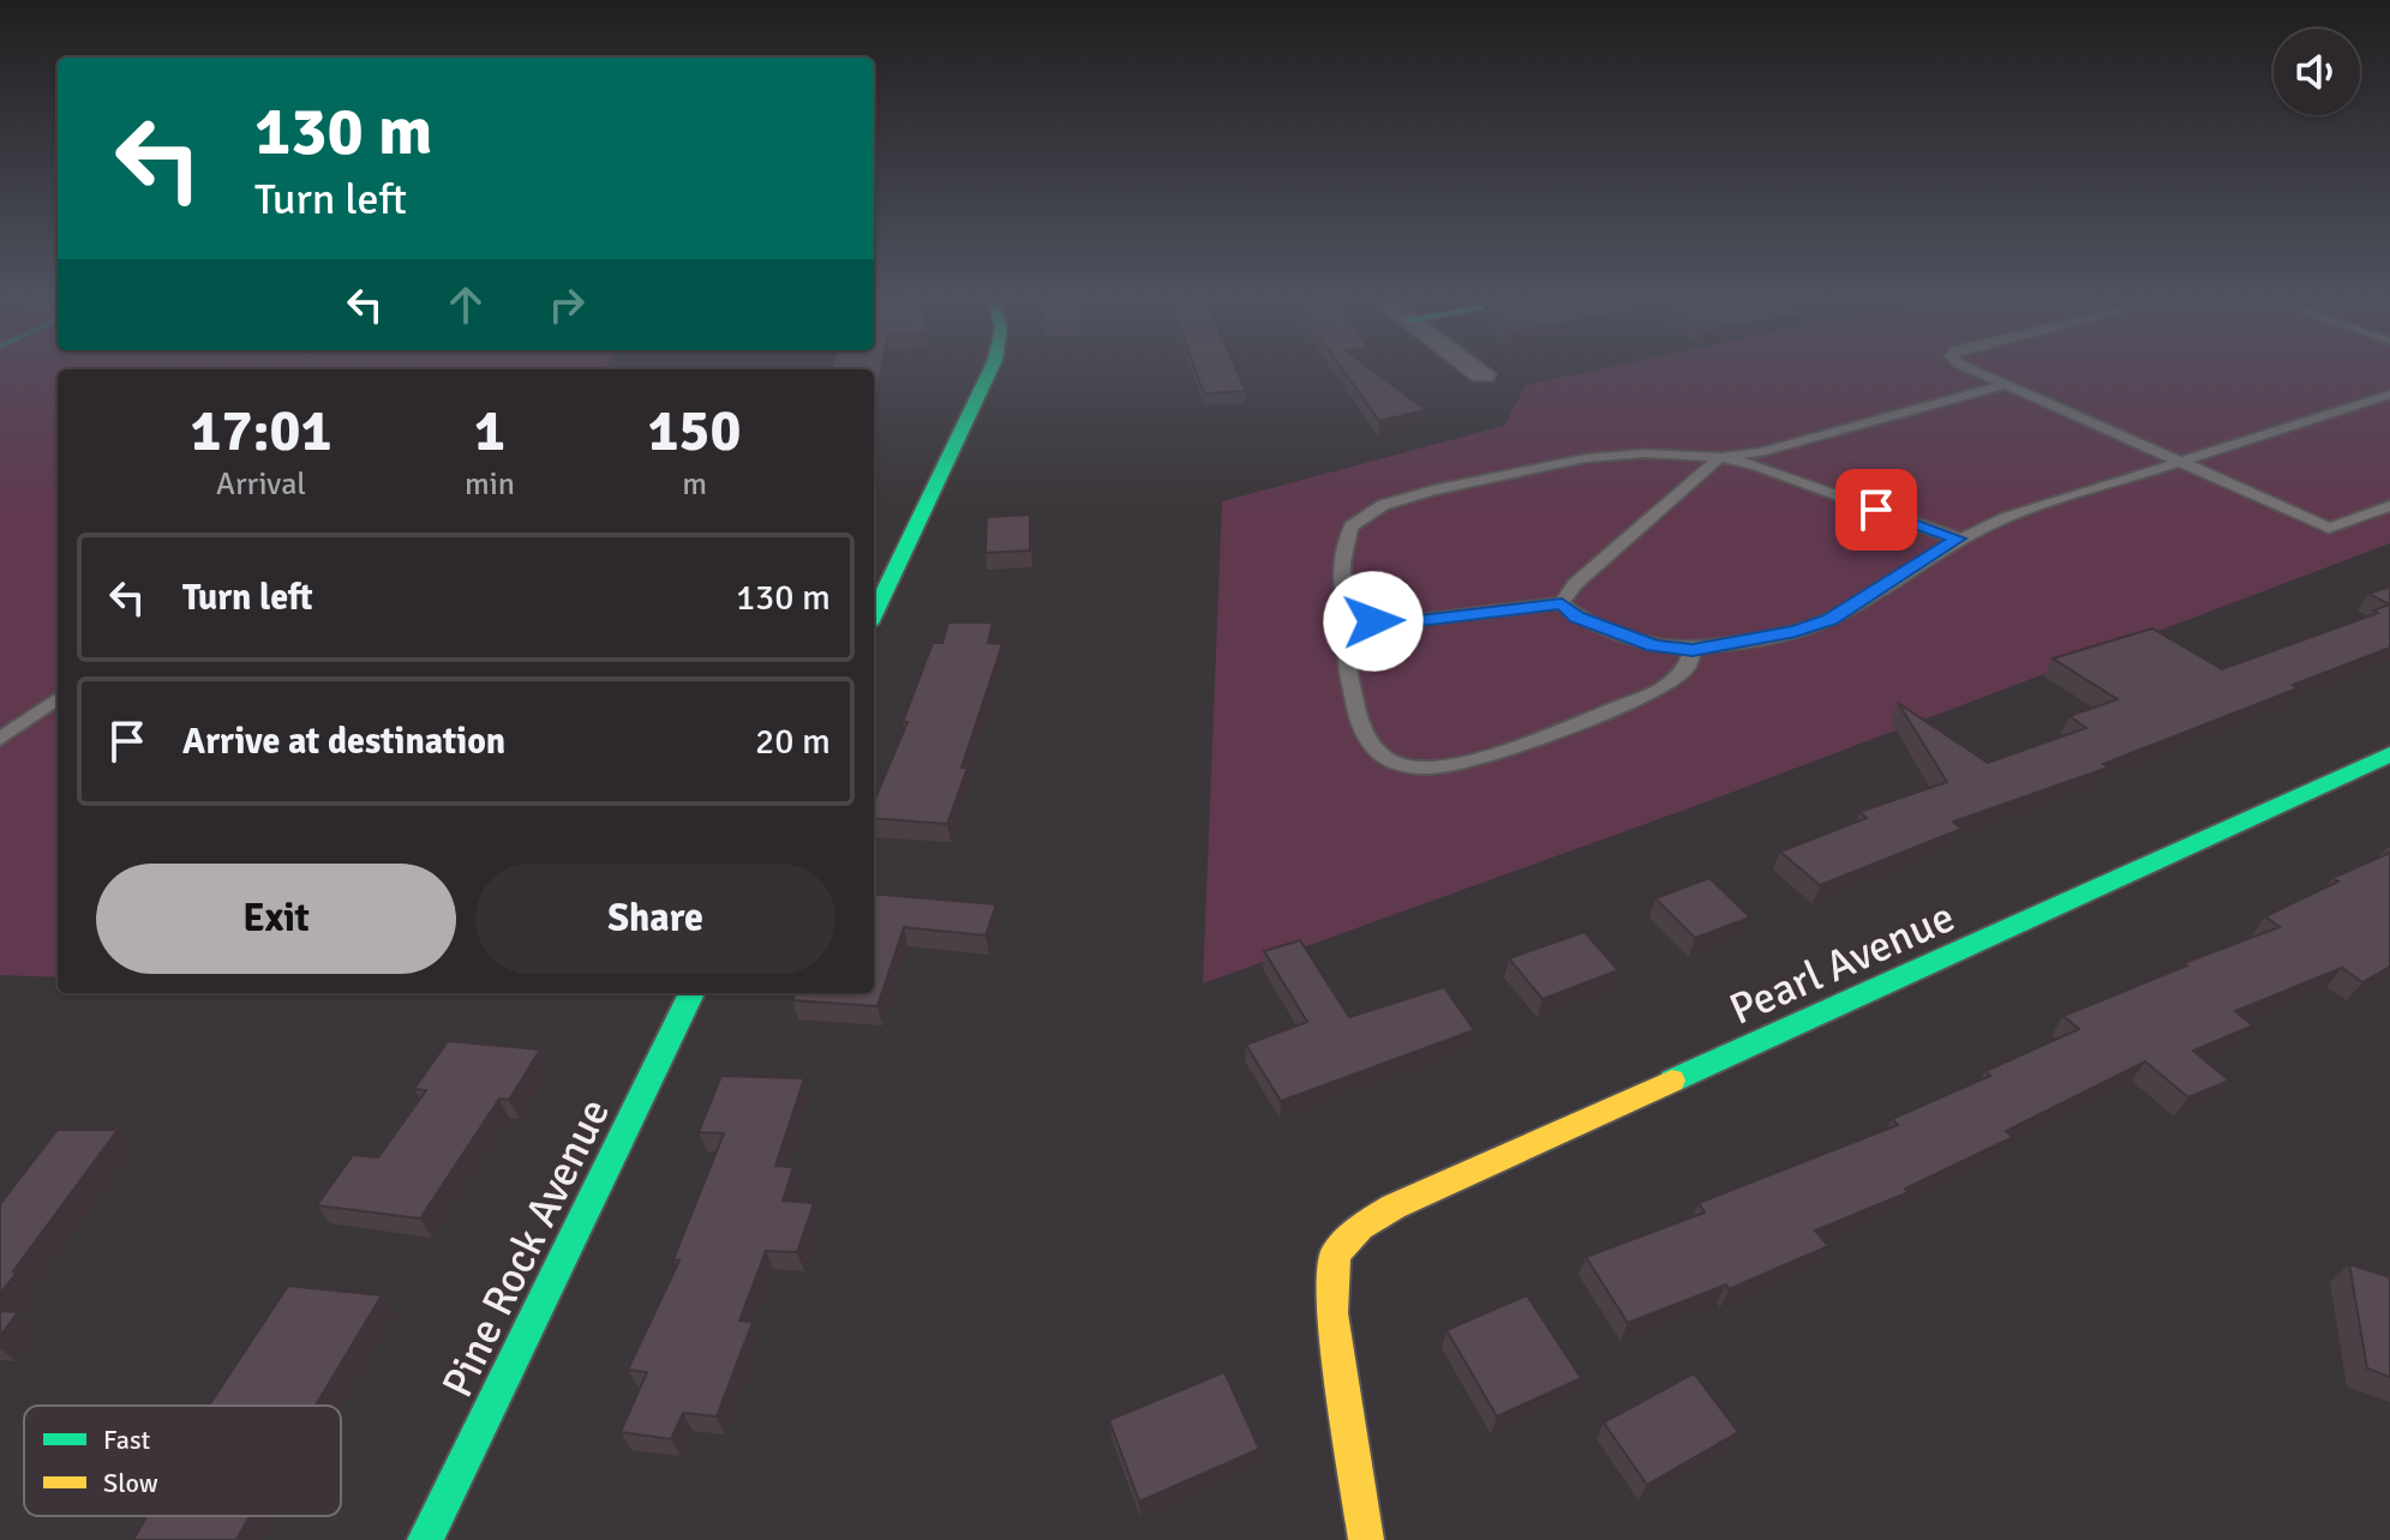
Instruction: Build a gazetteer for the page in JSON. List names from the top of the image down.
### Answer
{
  "streets": {
    "street": ["Pearl Avenue", "Pine Rock Avenue"]
  },
  "legend": ["Fast", "Slow"],
  "page": {
    "turn": ["130 m", "Turn left"],
    "eta": [
      "17:01",
      "Arrival",
      "1",
      "min",
      "150",
      "m"
    ],
    "list": [
      {
        "name": "Turn left",
        "value": "130 m"
      },
      {
        "name": "Arrive at destination",
        "value": "20 m"
      }
    ],
    "buttons": ["Exit", "Share"]
  }
}
